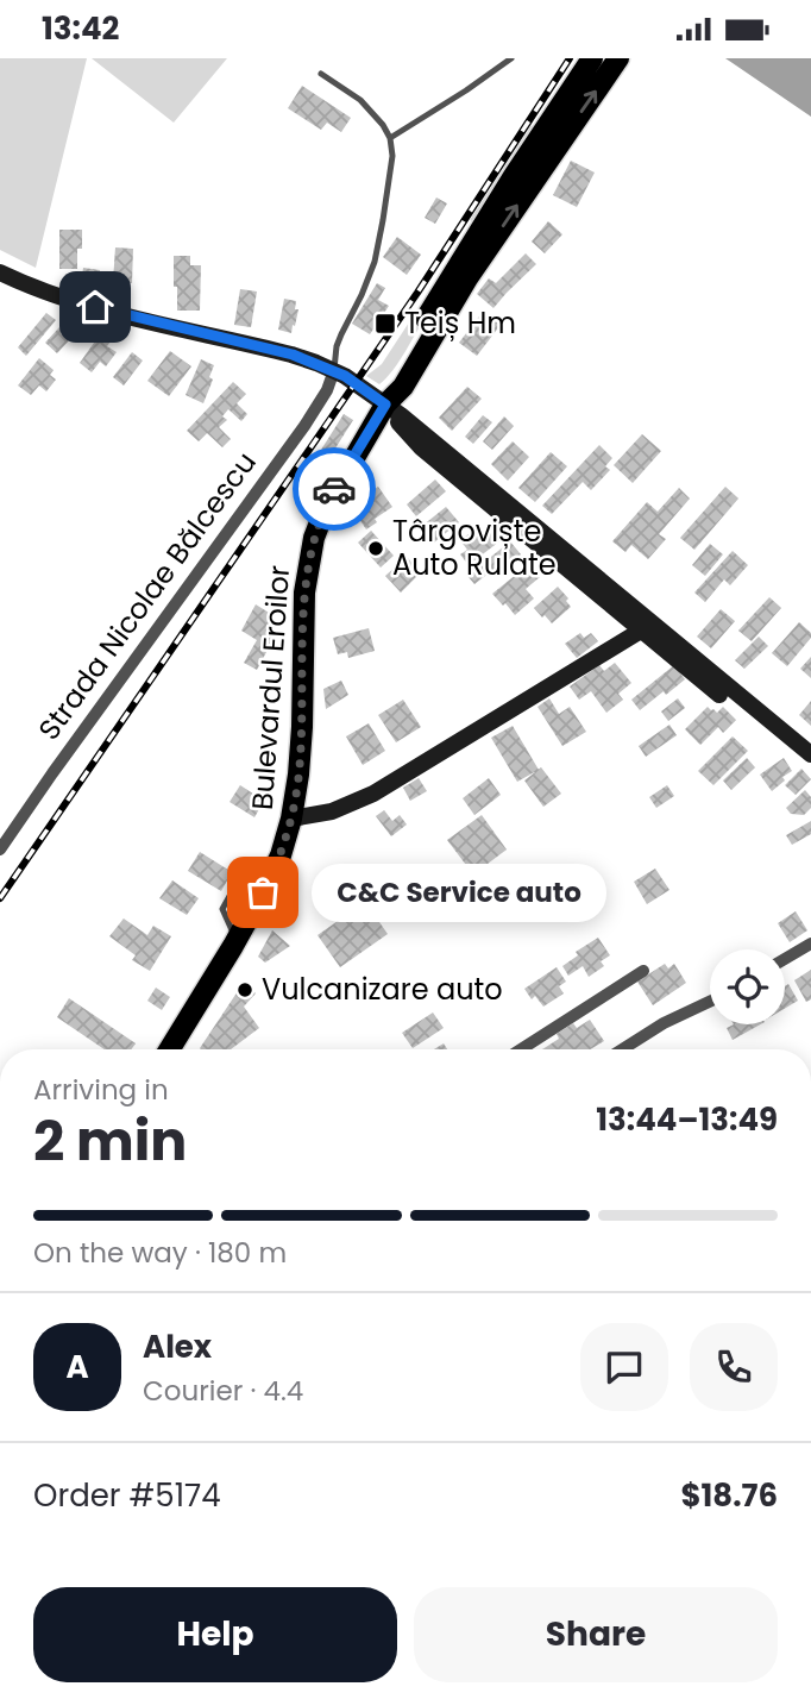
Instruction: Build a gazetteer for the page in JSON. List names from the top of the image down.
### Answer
{
  "streets": {
    "main road": ["Bulevardul Eroilor"],
    "street": ["Strada Nicolae Bălcescu"]
  },
  "places": {
    "transit": ["Teiș Hm"],
    "other": ["Târgoviște Auto Rulate", "C&C Service auto", "Vulcanizare auto"]
  },
  "page": {
    "status": "13:42",
    "bubble": "C&C Service auto",
    "heading": ["2 min", "Arriving in", "13:44–13:49"],
    "panel": [
      "Alex",
      "Courier · 4.4",
      "Order #5174",
      "$18.76"
    ],
    "bar": "On the way · 180 m",
    "round": "A",
    "buttons": ["Help", "Share"]
  }
}
